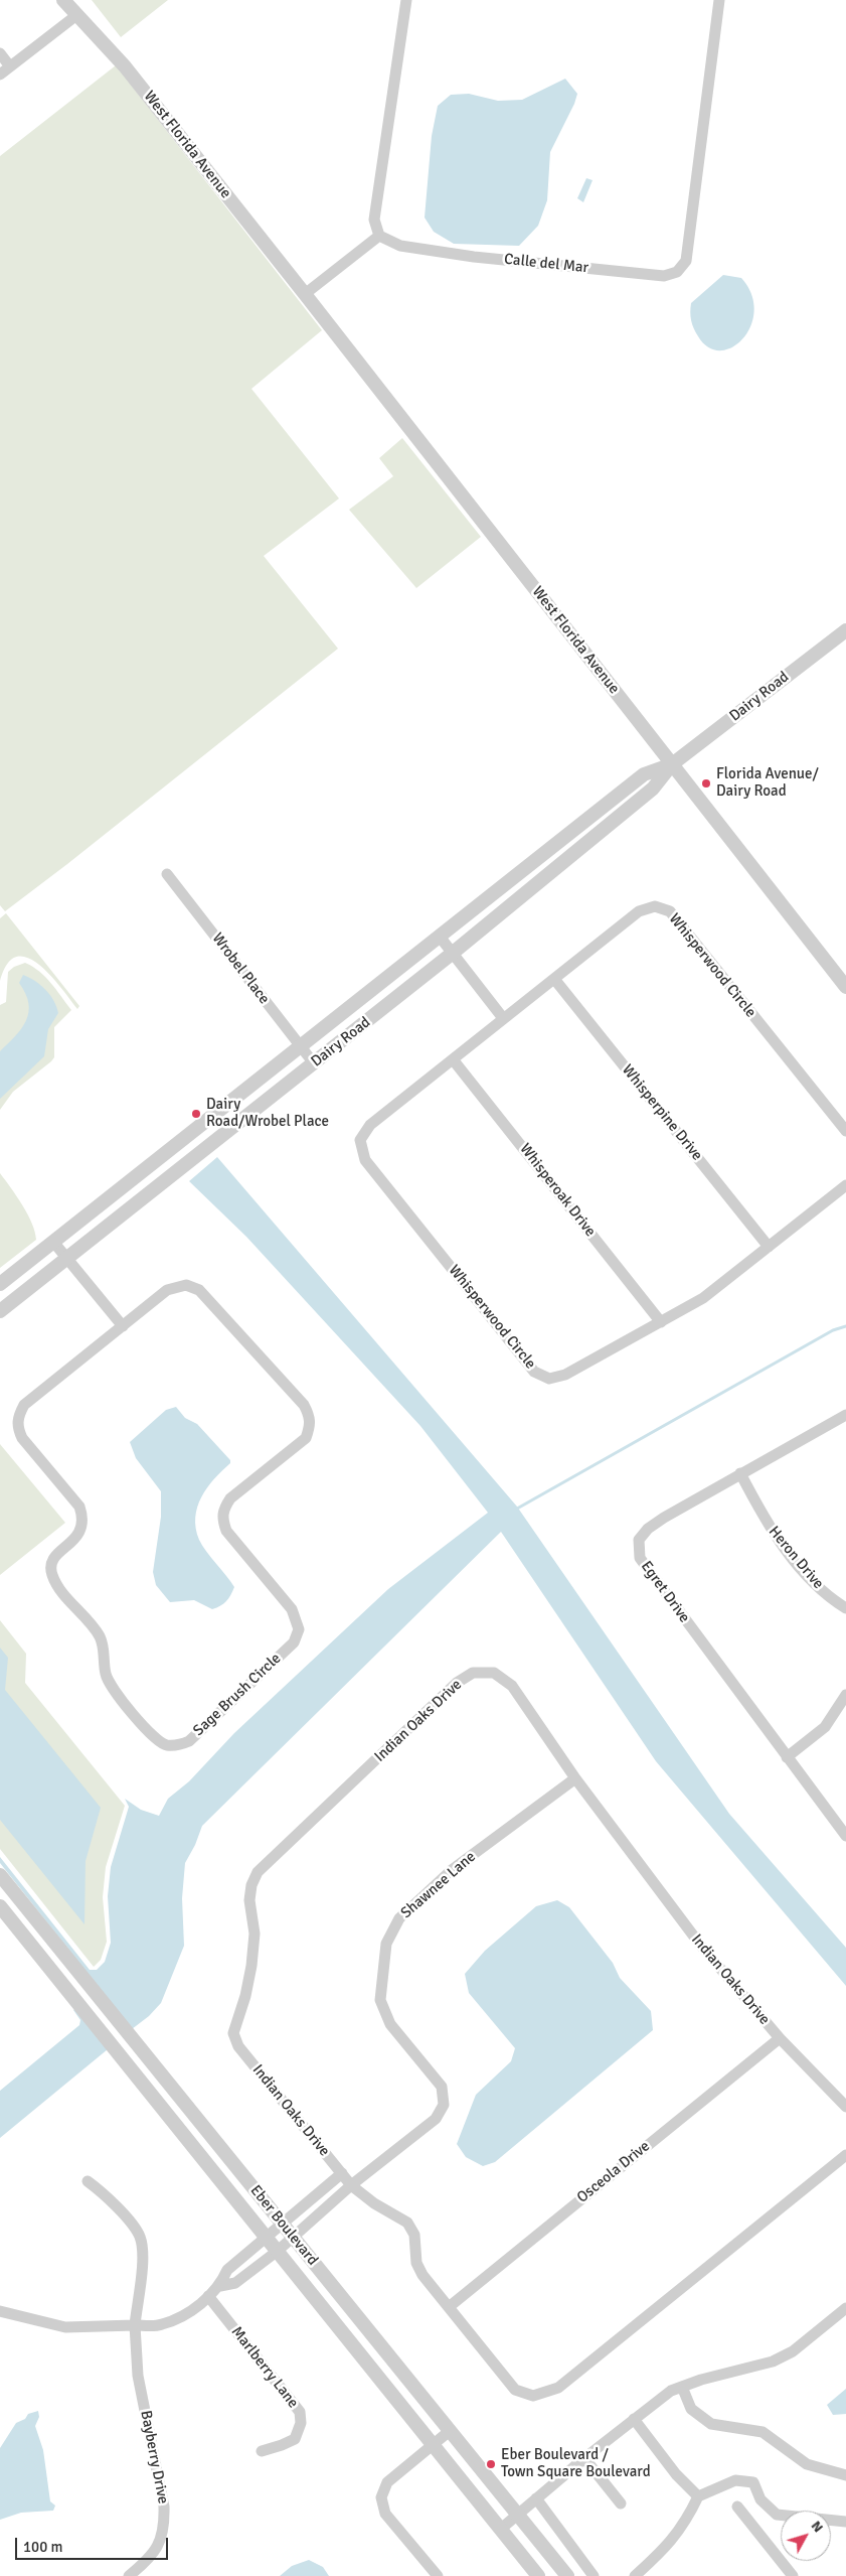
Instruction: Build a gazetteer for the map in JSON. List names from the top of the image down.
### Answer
{
  "streets": {
    "street": [
      "West Florida Avenue",
      "Calle del Mar",
      "Dairy Road",
      "Whisperwood Circle",
      "Wrobel Place",
      "Whisperpine Drive",
      "Whisperoak Drive",
      "Heron Drive",
      "Egret Drive",
      "Sage Brush Circle",
      "Indian Oaks Drive",
      "Shawnee Lane",
      "Osceola Drive",
      "Eber Boulevard",
      "Marlberry Lane",
      "Bayberry Drive"
    ]
  },
  "crossings": [
    ["West Florida Avenue", "Dairy Road"],
    ["Dairy Road", "Wrobel Place"],
    ["Whisperwood Circle", "Whisperpine Drive"],
    ["Whisperwood Circle", "Whisperoak Drive"],
    ["Heron Drive", "Egret Drive"],
    ["Indian Oaks Drive", "Shawnee Lane"],
    ["Indian Oaks Drive", "Osceola Drive"]
  ],
  "places": ["Florida Avenue/ Dairy Road", "Dairy Road/Wrobel Place", "Eber Boulevard / Town Square Boulevard"],
  "scale_bar": "100 m",
  "north": "top right"
}
